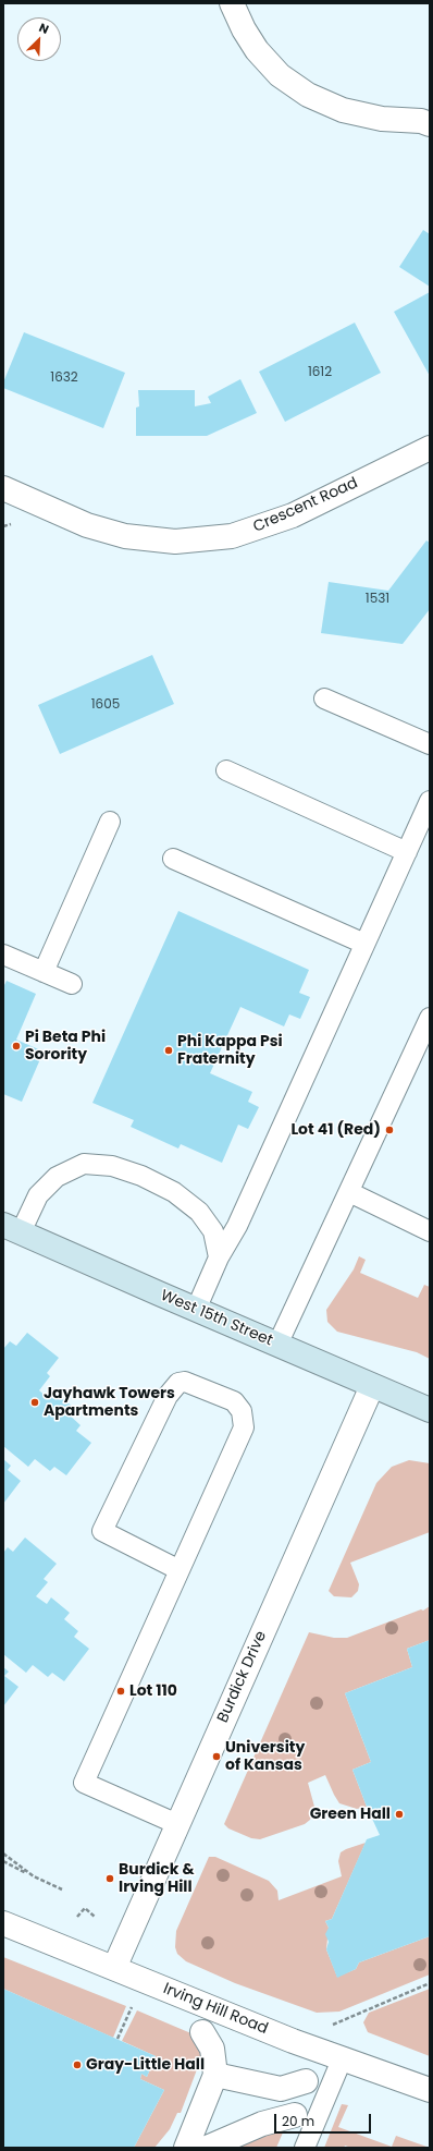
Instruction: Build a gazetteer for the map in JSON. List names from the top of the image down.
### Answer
{
  "streets": {
    "street": [
      "Crescent Road",
      "West 15th Street",
      "Burdick Drive",
      "Irving Hill Road"
    ]
  },
  "crossings": [
    ["West 15th Street", "Burdick Drive"],
    ["Burdick Drive", "Irving Hill Road"]
  ],
  "places": [
    "Pi Beta Phi Sorority",
    "Phi Kappa Psi Fraternity",
    "Lot 41 (Red)",
    "Jayhawk Towers Apartments",
    "Lot 110",
    "University of Kansas",
    "Green Hall",
    "Burdick & Irving Hill",
    "Gray-Little Hall"
  ],
  "house_numbers": [
    "1612",
    "1632",
    "1531",
    "1605"
  ],
  "scale_bar": "20 m",
  "north": "top right"
}
